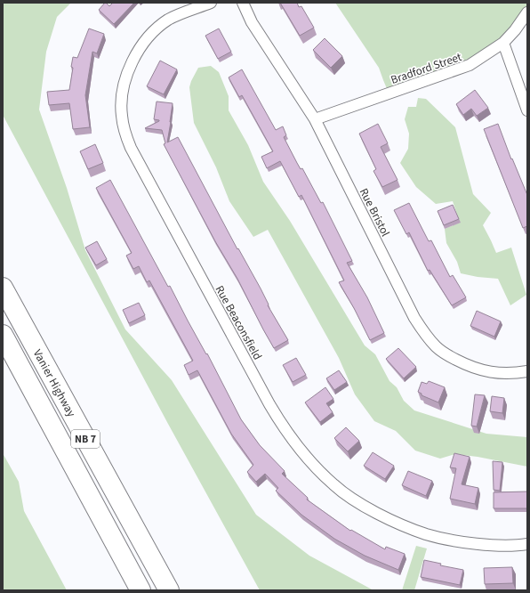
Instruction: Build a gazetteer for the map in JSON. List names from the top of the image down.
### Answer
{
  "streets": {
    "highway": ["Vanier Highway", "NB 7"],
    "street": ["Bradford Street", "Rue Bristol", "Rue Beaconsfield"]
  },
  "crossings": [
    ["Bradford Street", "Rue Bristol"]
  ]
}
